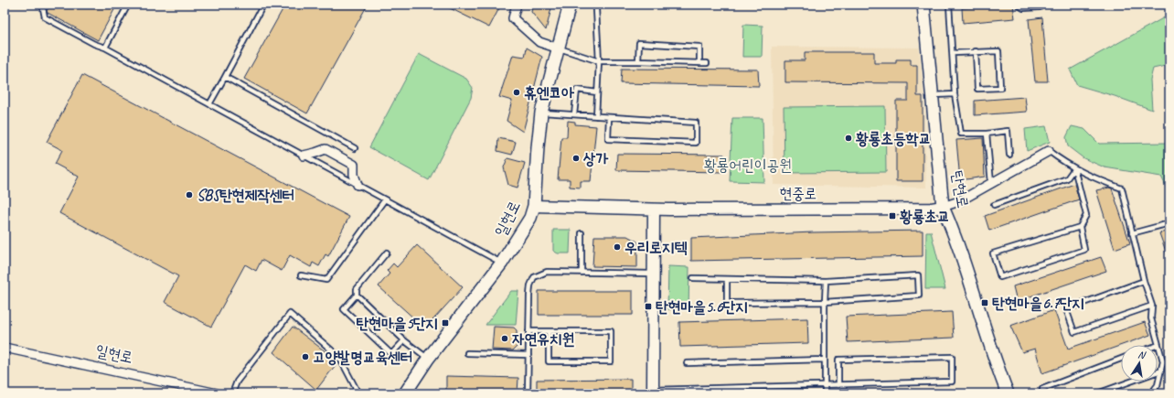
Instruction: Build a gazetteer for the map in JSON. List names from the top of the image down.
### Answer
{
  "streets": {
    "main road": ["탄현로", "일현로"],
    "street": ["현중로"]
  },
  "crossings": [
    ["탄현로", "현중로"],
    ["현중로", "일현로"]
  ],
  "parks": ["황룡어린이공원"],
  "places": {
    "other": [
      "휴엔코아",
      "황룡초등학교",
      "상가",
      "SBS탄현제작센터",
      "우리로지텍",
      "자연유치원",
      "고양발명교육센터"
    ],
    "transit": [
      "황룡초교",
      "탄현마을6.7단지",
      "탄현마을5.6단지",
      "탄현마을5단지"
    ]
  },
  "north": "top"
}
